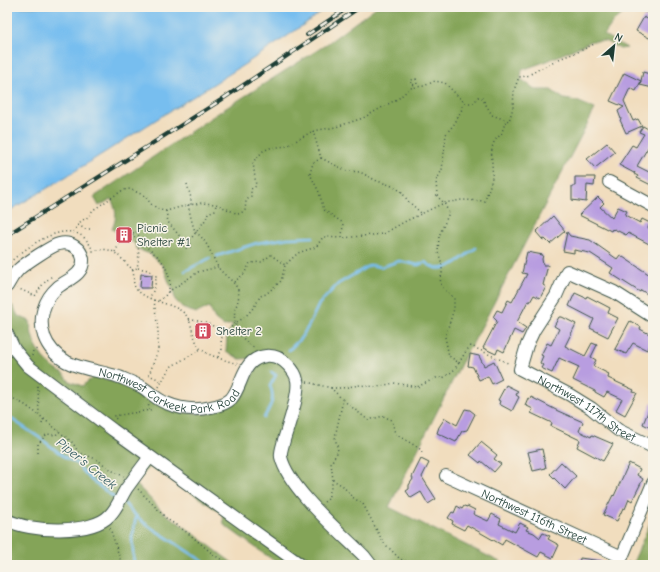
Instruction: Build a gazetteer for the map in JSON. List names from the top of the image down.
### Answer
{
  "streets": {
    "street": ["Northwest Carkeek Park Road", "Northwest 117th Street", "Northwest 116th Street"]
  },
  "water": ["Piper's Creek"],
  "places": {
    "building": ["Picnic Shelter #1", "Shelter 2"]
  },
  "north": "top right"
}
